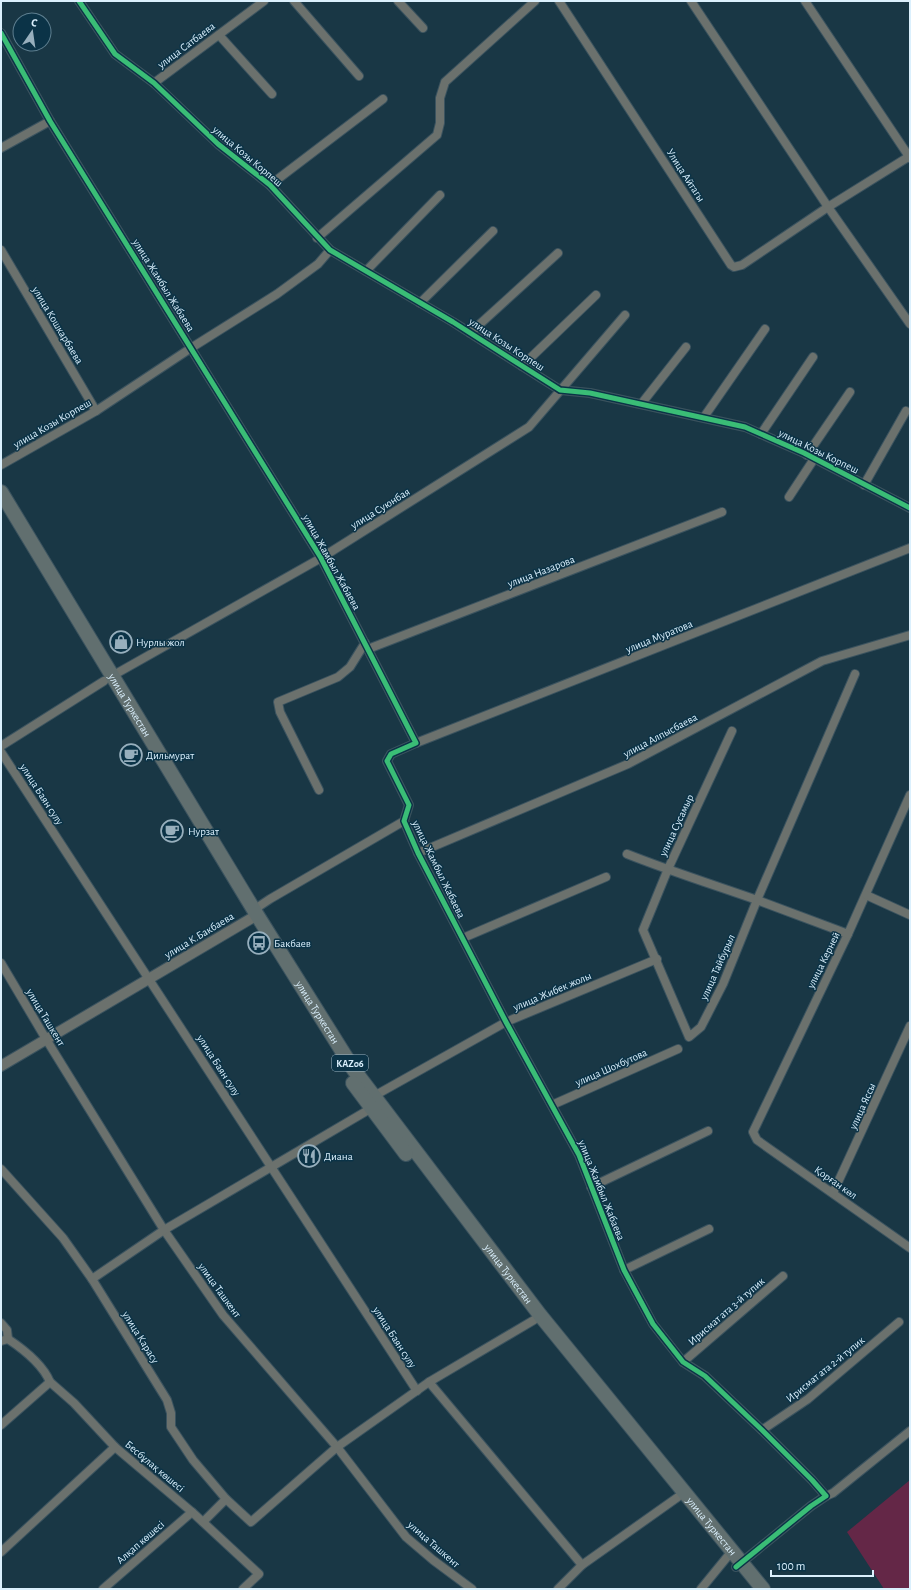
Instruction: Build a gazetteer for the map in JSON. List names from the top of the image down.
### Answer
{
  "streets": {
    "highway": ["улица Туркестан", "KАZ06"],
    "street": [
      "улица Сатбаева",
      "улица Козы Корпеш",
      "Улица Айтагы",
      "улица Жамбыл Жабаева",
      "улица Кошкарбаева",
      "улица Суюнбая",
      "улица Назарова",
      "улица Муратова",
      "улица Алпысбаева",
      "улица Баян сулу",
      "улица Сусамыр",
      "улица К.Бакбаева",
      "улица Керней",
      "улица Тайбурыл",
      "улица Жибек жолы",
      "улица Ташкент",
      "улица Шохбутова",
      "улица Яссы",
      "Қорған көл",
      "Ирисмат ата 3-й тупик",
      "улица Карасу",
      "Ирисмат ата 2-й тупик",
      "Бесбұлақ көшесі",
      "Алқап көшесі"
    ]
  },
  "crossings": [
    ["улица Сатбаева", "улица Козы Корпеш"],
    ["улица Козы Корпеш", "улица Жамбыл Жабаева"],
    ["улица Козы Корпеш", "улица Кошкарбаева"],
    ["улица Козы Корпеш", "улица Суюнбая"],
    ["улица Жамбыл Жабаева", "улица Суюнбая"],
    ["улица Жамбыл Жабаева", "улица Назарова"],
    ["улица Жамбыл Жабаева", "улица Муратова"],
    ["улица Жамбыл Жабаева", "улица Алпысбаева"],
    ["улица Жамбыл Жабаева", "улица К.Бакбаева"],
    ["улица Жамбыл Жабаева", "улица Жибек жолы"],
    ["улица Жамбыл Жабаева", "улица Шохбутова"],
    ["улица Жамбыл Жабаева", "Ирисмат ата 3-й тупик"],
    ["улица Жамбыл Жабаева", "Ирисмат ата 2-й тупик"],
    ["улица Суюнбая", "улица Туркестан"],
    ["улица Туркестан", "улица К.Бакбаева"],
    ["улица Туркестан", "улица Жибек жолы"],
    ["улица Баян сулу", "улица К.Бакбаева"],
    ["улица Баян сулу", "улица Жибек жолы"],
    ["улица Сусамыр", "улица Тайбурыл"],
    ["улица Сусамыр", "улица Жибек жолы"],
    ["улица К.Бакбаева", "улица Ташкент"],
    ["улица Керней", "Қорған көл"],
    ["улица Тайбурыл", "улица Жибек жолы"],
    ["улица Жибек жолы", "улица Ташкент"],
    ["улица Жибек жолы", "улица Карасу"],
    ["улица Ташкент", "улица Карасу"],
    ["улица Яссы", "Қорған көл"],
    ["Бесбұлақ көшесі", "Алқап көшесі"]
  ],
  "places": {
    "shop": ["Нурлы жол"],
    "cafe": ["Дильмурат", "Нурзат"],
    "bus stop": ["Бакбаев"],
    "restaurant": ["Диана"]
  },
  "scale_bar": "100 m",
  "north": "top"
}
